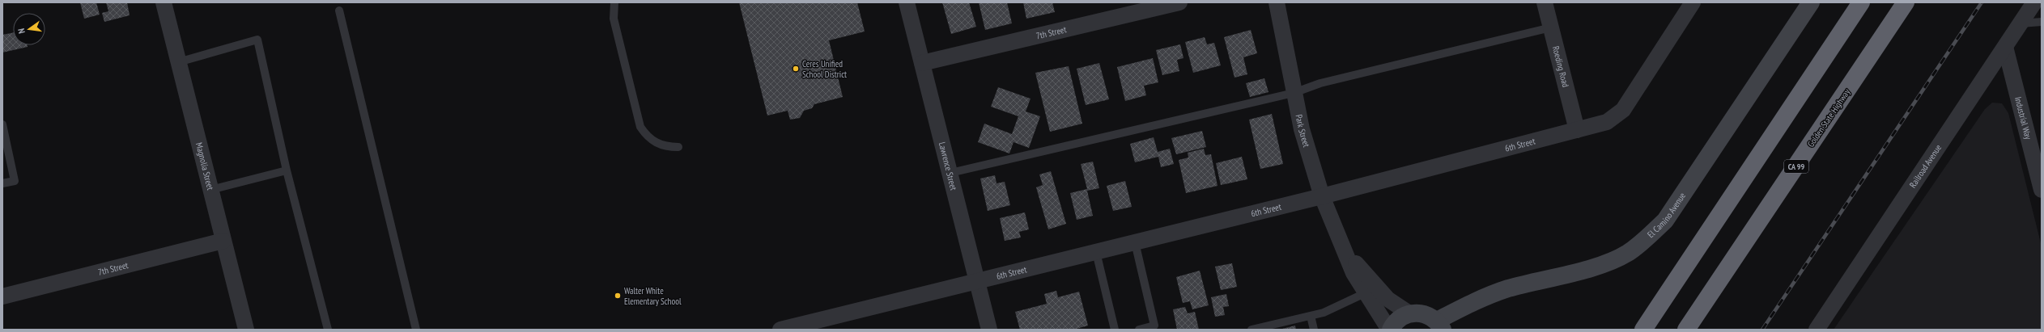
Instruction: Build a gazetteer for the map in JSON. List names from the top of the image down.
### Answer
{
  "streets": {
    "highway": ["Golden State Highway", "CA 99"],
    "street": [
      "7th Street",
      "Roeding Road",
      "Industrial Way",
      "Park Street",
      "6th Street",
      "Lawrence Street",
      "Magnolia Street",
      "Railroad Avenue",
      "El Camino Avenue"
    ]
  },
  "crossings": [
    ["7th Street", "Lawrence Street"],
    ["7th Street", "Magnolia Street"],
    ["Roeding Road", "6th Street"],
    ["Industrial Way", "Railroad Avenue"],
    ["Park Street", "6th Street"],
    ["6th Street", "Lawrence Street"]
  ],
  "places": ["Ceres Unified School District", "Walter White Elementary School"],
  "north": "left"
}
